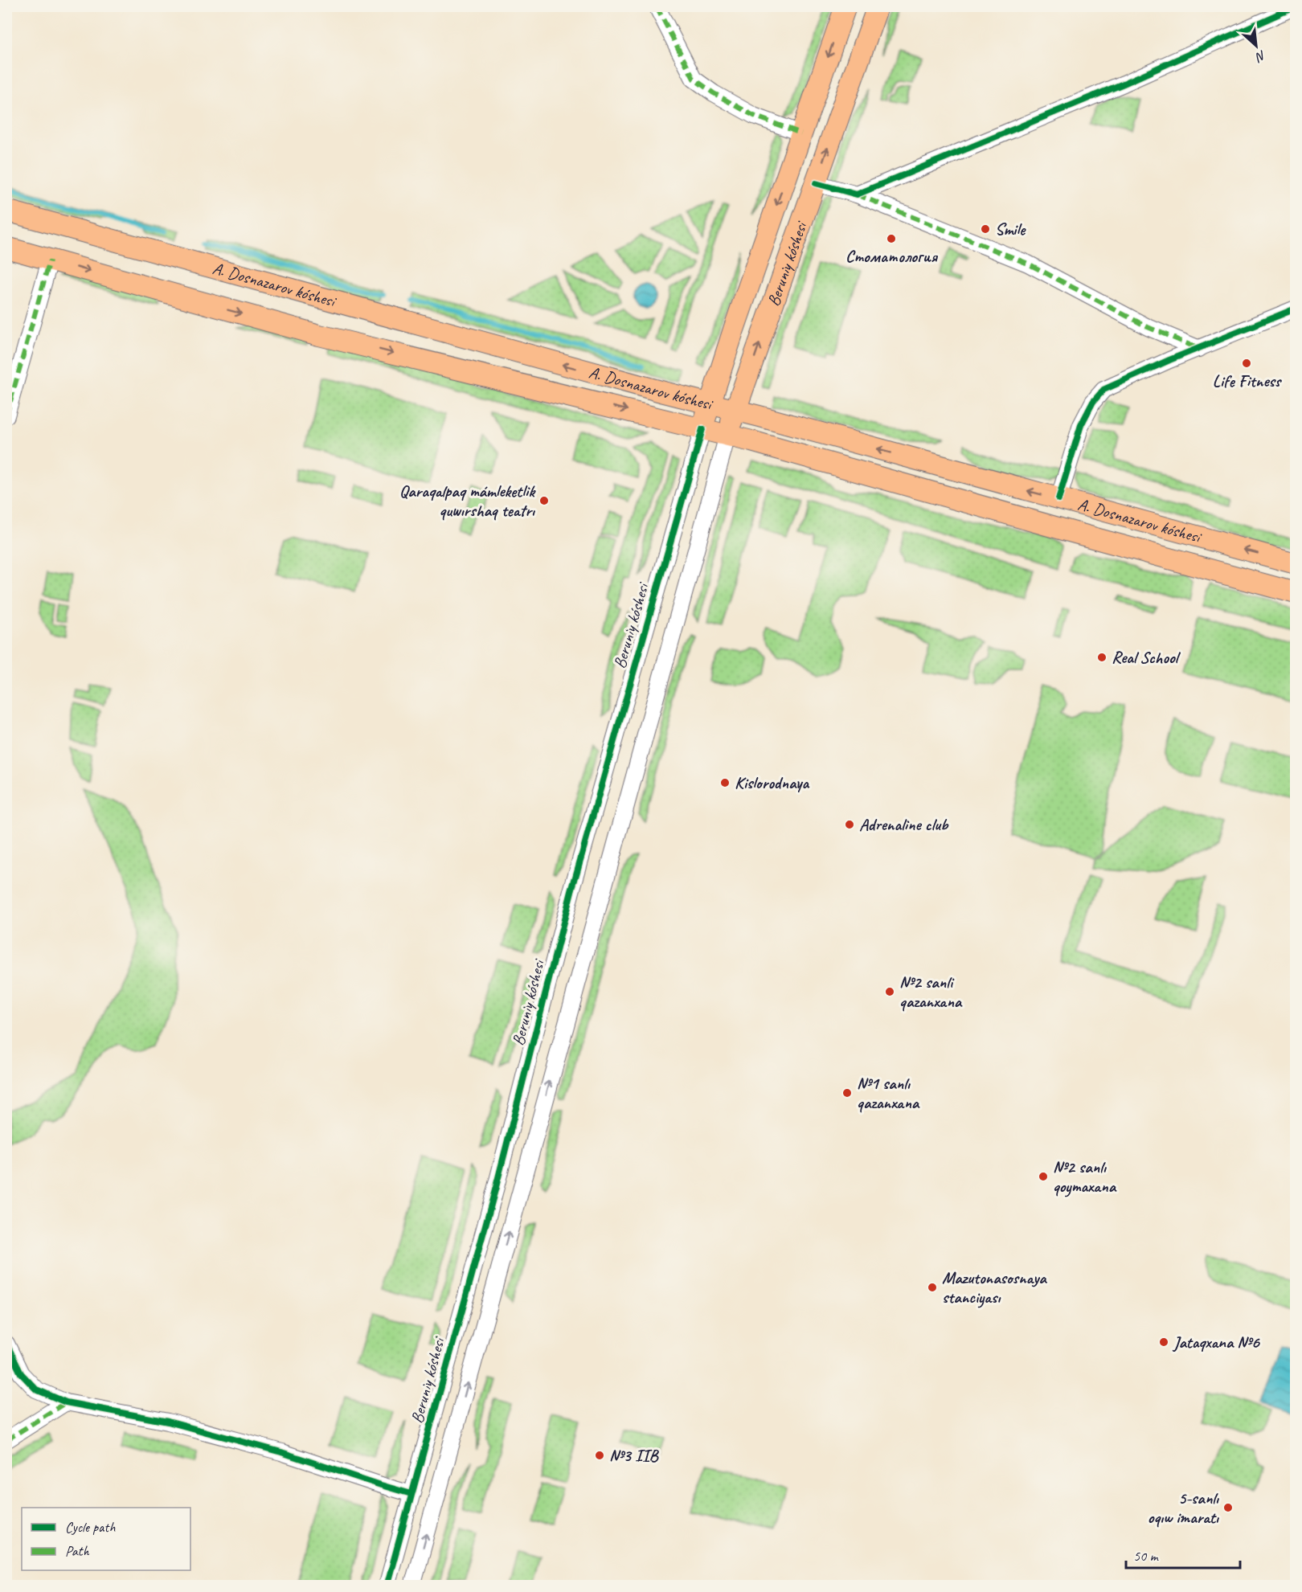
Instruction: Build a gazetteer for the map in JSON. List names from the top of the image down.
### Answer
{
  "streets": {
    "main road": ["Beruniy kóshesi", "A. Dosnazarov kóshesi"]
  },
  "crossings": [
    ["Beruniy kóshesi", "A. Dosnazarov kóshesi"]
  ],
  "places": [
    "Smile",
    "Стоматология",
    "Life Fitness",
    "Qaraqalpaq mámleketlik quwırshaq teatrı",
    "Real School",
    "Kislorodnaya",
    "Adrenaline club",
    "№2 sanli qazanxana",
    "№1 sanlı qazanxana",
    "№2 sanlı qoymaxana",
    "Mazutonasosnaya stanciyası",
    "Jataqxana №6",
    "№3 IIB",
    "5-sanlı oqıw imaratı"
  ],
  "legend": ["Cycle path", "Path"],
  "scale_bar": "50 m",
  "north": "bottom right"
}
